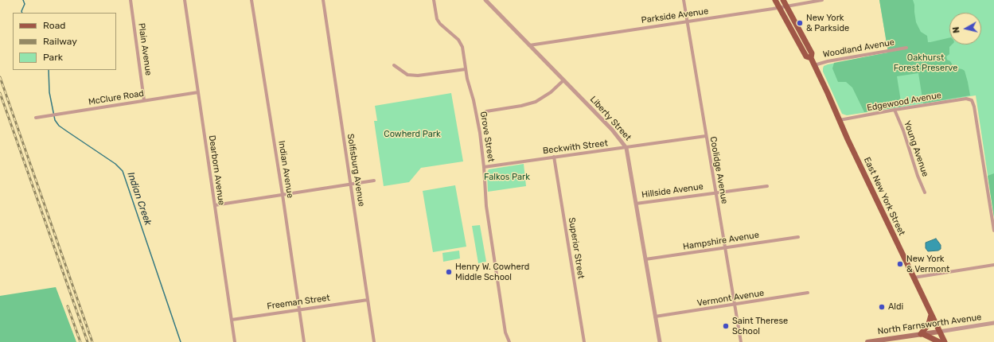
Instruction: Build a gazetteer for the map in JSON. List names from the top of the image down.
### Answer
{
  "streets": {
    "main road": ["East New York Street", "North Farnsworth Avenue"],
    "street": [
      "Parkside Avenue",
      "Woodland Avenue",
      "Plain Avenue",
      "McClure Road",
      "Edgewood Avenue",
      "Liberty Street",
      "Grove Street",
      "Beckwith Street",
      "Young Avenue",
      "Indian Avenue",
      "Dearborn Avenue",
      "Solfisburg Avenue",
      "Coolidge Avenue",
      "Hillside Avenue",
      "Hampshire Avenue",
      "Superior Street",
      "Vermont Avenue",
      "Freeman Street"
    ]
  },
  "crossings": [
    ["Parkside Avenue", "Liberty Street"],
    ["Parkside Avenue", "Coolidge Avenue"],
    ["Parkside Avenue", "East New York Street"],
    ["Woodland Avenue", "East New York Street"],
    ["Plain Avenue", "McClure Road"],
    ["McClure Road", "Dearborn Avenue"],
    ["Edgewood Avenue", "Young Avenue"],
    ["Edgewood Avenue", "East New York Street"],
    ["Liberty Street", "Beckwith Street"],
    ["Liberty Street", "Hillside Avenue"],
    ["Liberty Street", "Hampshire Avenue"],
    ["Liberty Street", "Vermont Avenue"],
    ["Grove Street", "Beckwith Street"],
    ["Beckwith Street", "Coolidge Avenue"],
    ["Beckwith Street", "Superior Street"],
    ["Indian Avenue", "Freeman Street"],
    ["Dearborn Avenue", "Freeman Street"],
    ["Solfisburg Avenue", "Freeman Street"],
    ["Coolidge Avenue", "Hillside Avenue"],
    ["Coolidge Avenue", "Hampshire Avenue"],
    ["Coolidge Avenue", "Vermont Avenue"],
    ["East New York Street", "North Farnsworth Avenue"]
  ],
  "water": ["Indian Creek"],
  "parks": ["Oakhurst Forest Preserve", "Cowherd Park", "Falkos Park"],
  "places": [
    "New York & Parkside",
    "New York & Vermont",
    "Henry W. Cowherd Middle School",
    "Aldi",
    "Saint Therese School"
  ],
  "legend": ["Road", "Railway", "Park"],
  "north": "left"
}
